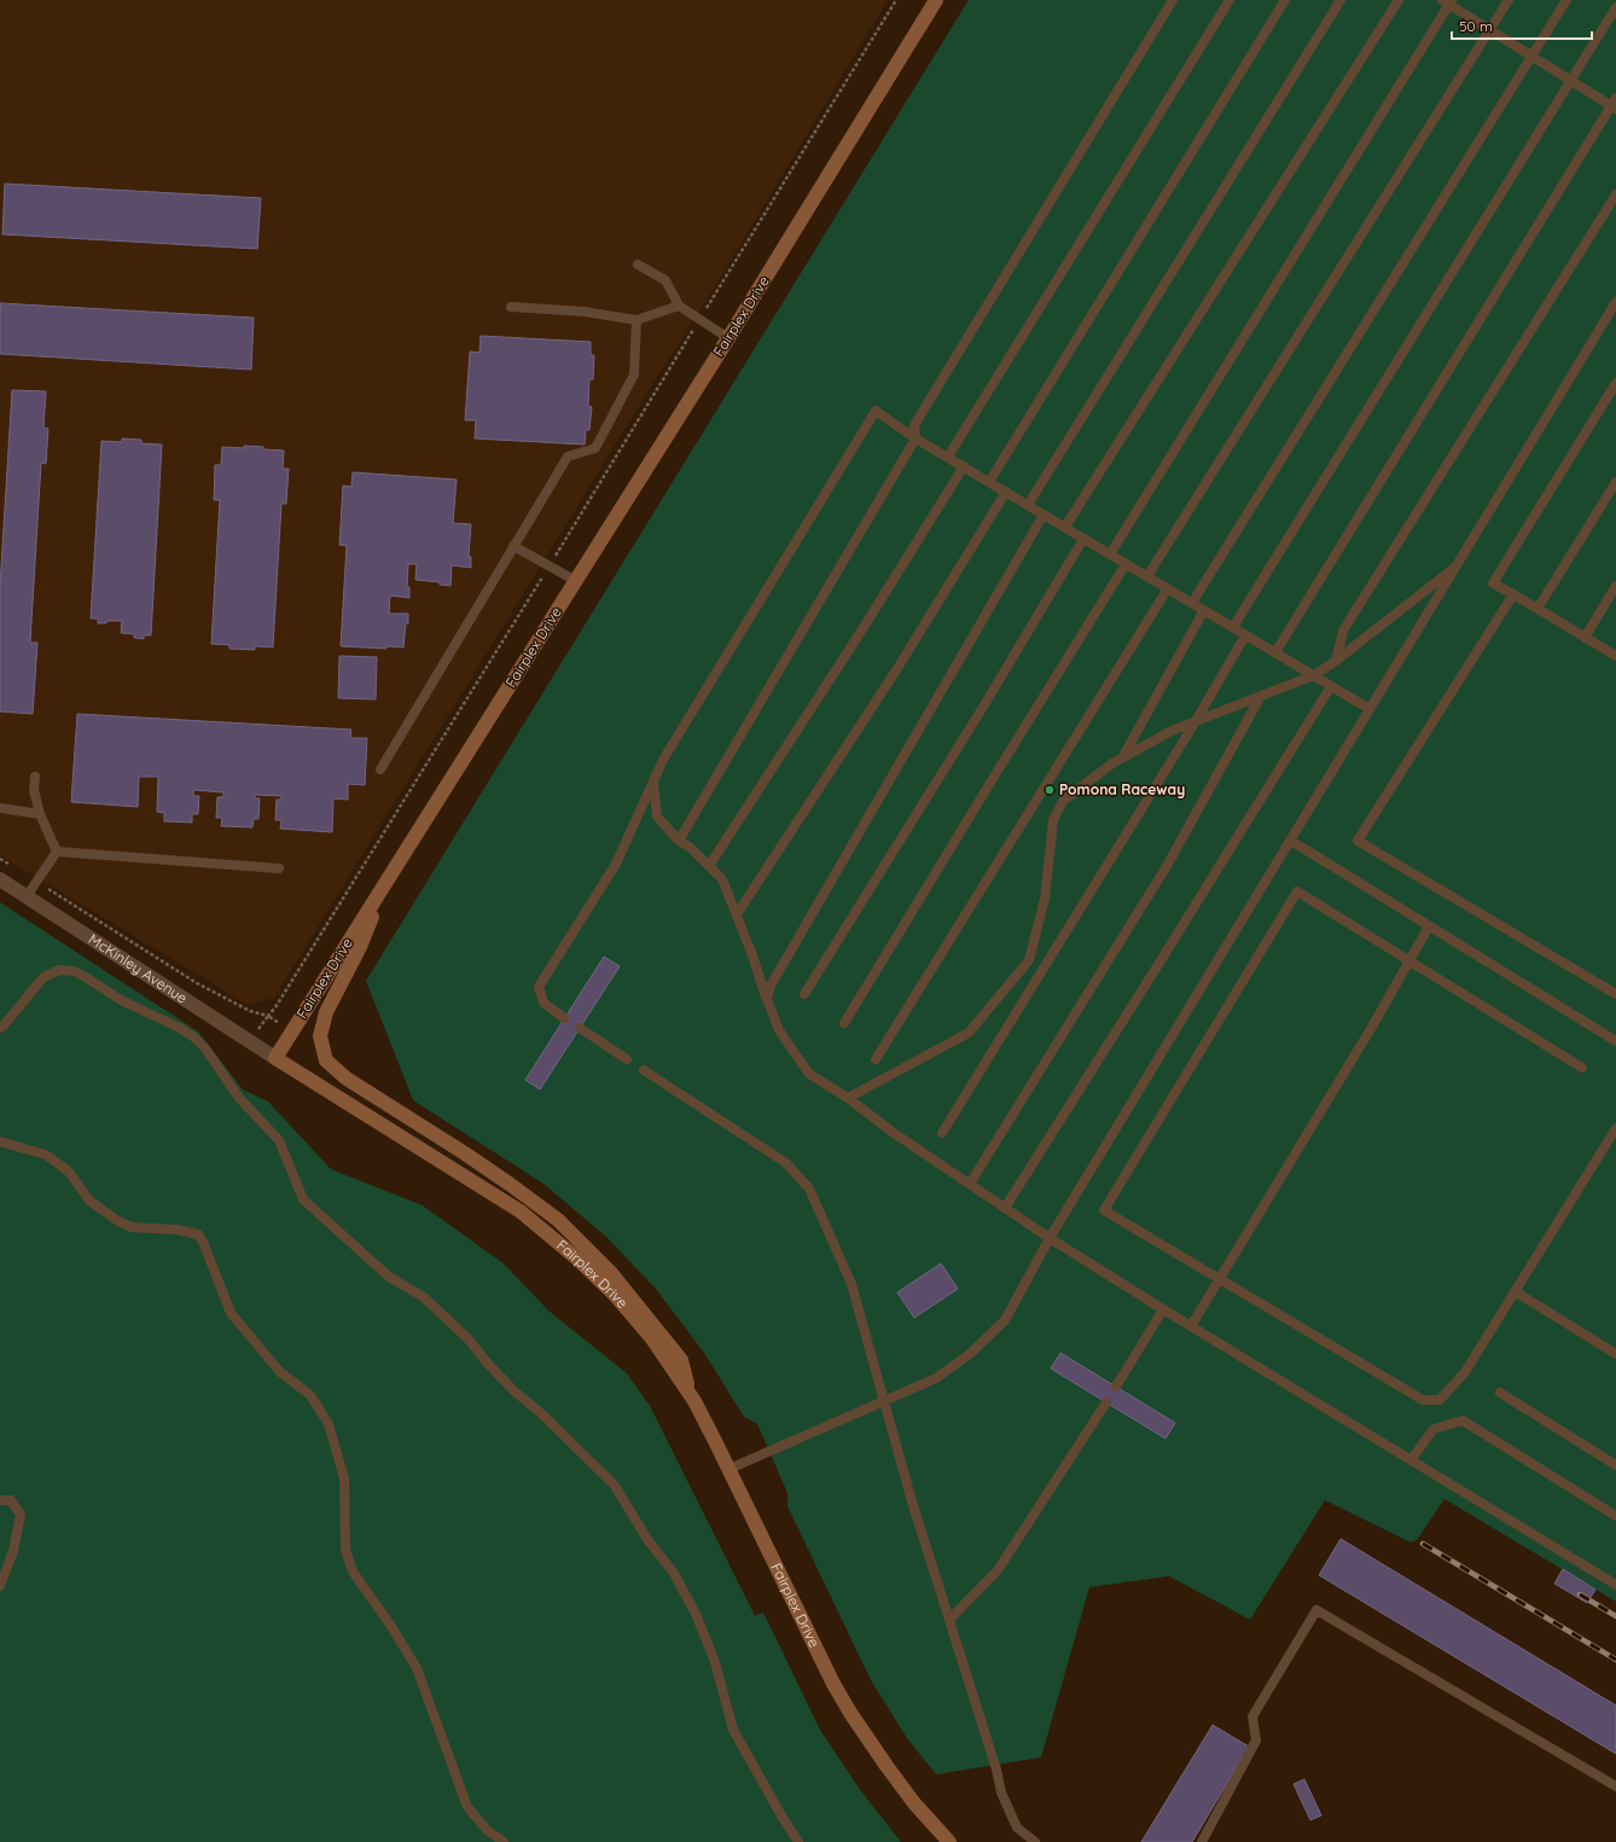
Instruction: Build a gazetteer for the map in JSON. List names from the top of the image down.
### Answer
{
  "streets": {
    "street": ["Fairplex Drive", "McKinley Avenue"]
  },
  "crossings": [
    ["Fairplex Drive", "McKinley Avenue"]
  ],
  "places": ["Pomona Raceway"],
  "scale_bar": "50 m"
}
